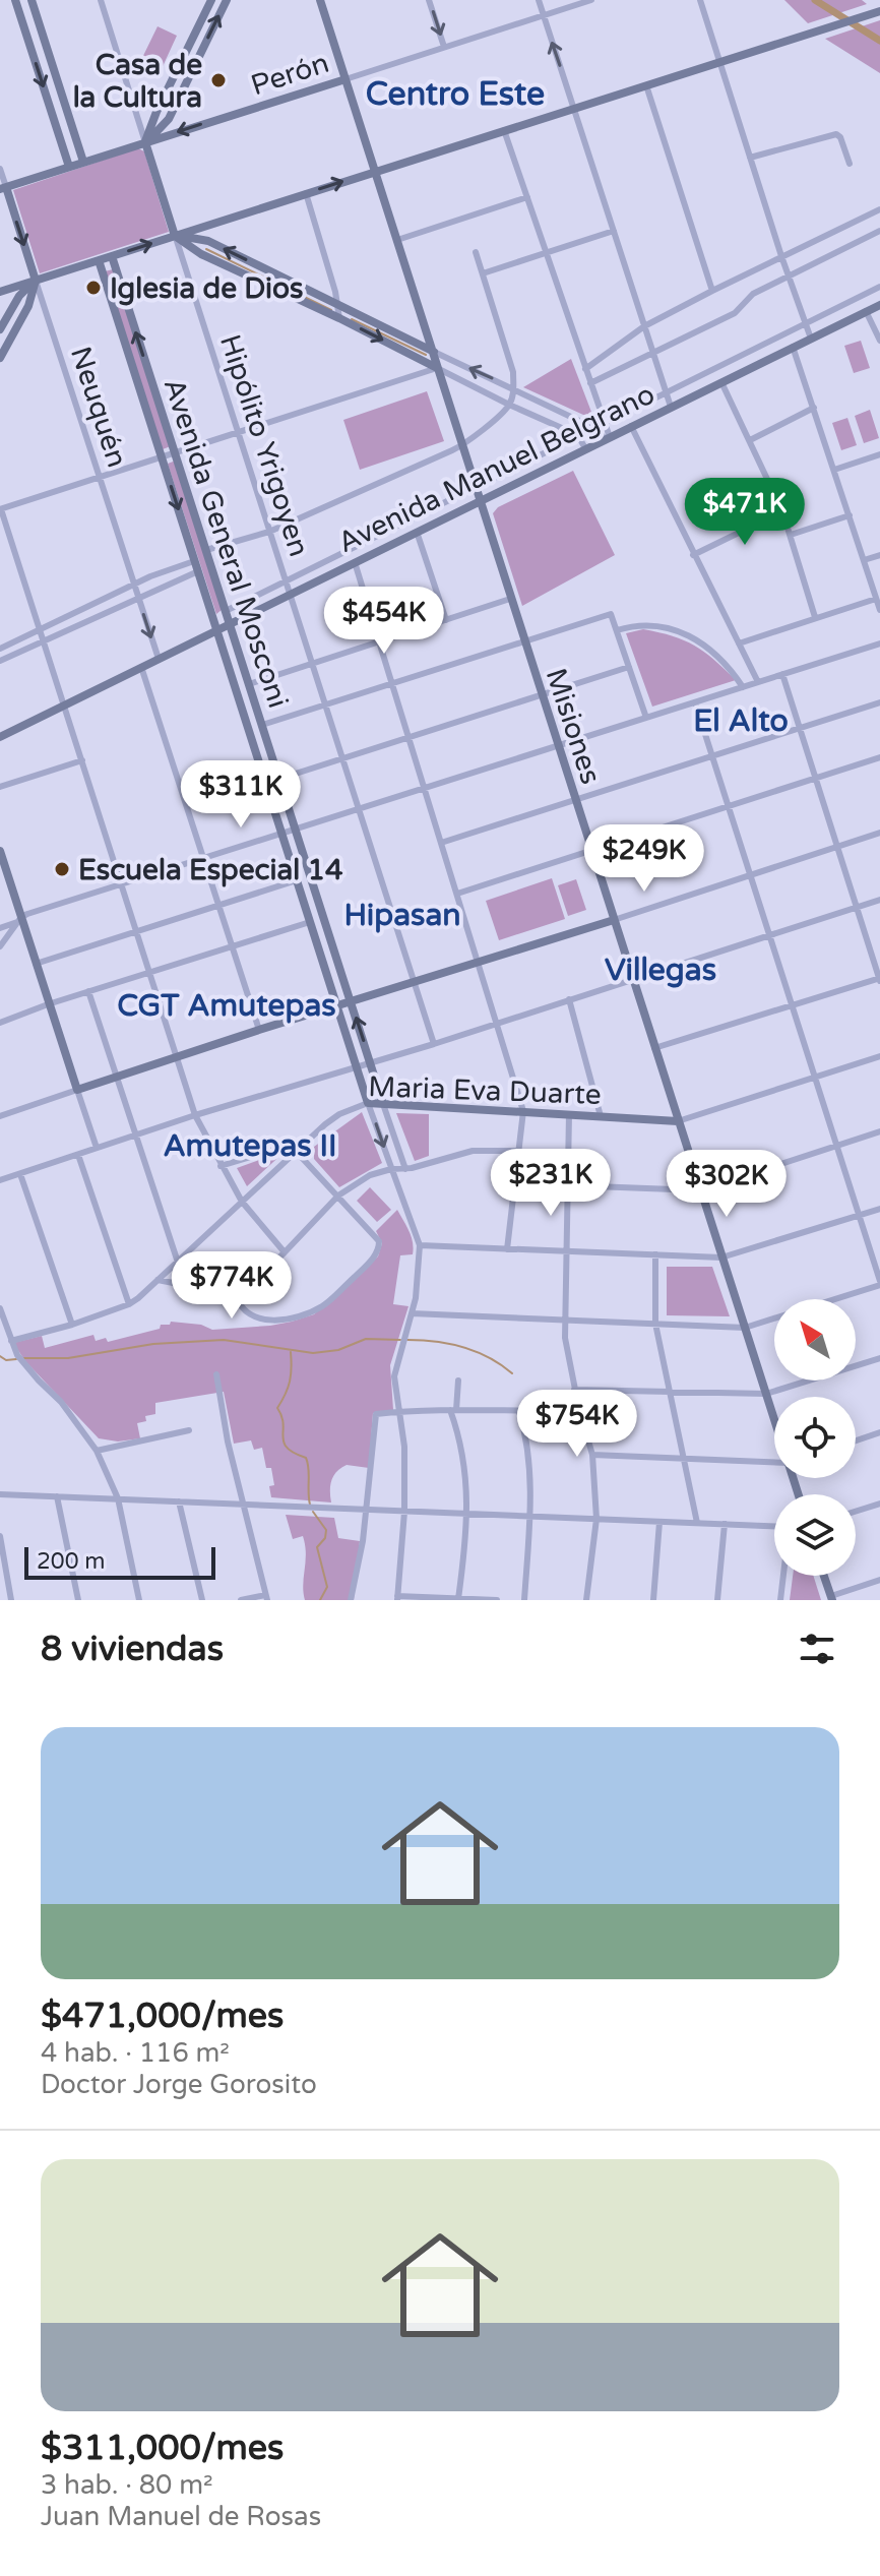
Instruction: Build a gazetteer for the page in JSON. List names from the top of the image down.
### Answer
{
  "streets": {
    "street": [
      "Perón",
      "Neuquén",
      "Hipólito Yrigoyen",
      "Avenida Manuel Belgrano",
      "Avenida General Mosconi",
      "Misiones",
      "Maria Eva Duarte"
    ]
  },
  "crossings": [
    ["Perón", "Neuquén"],
    ["Perón", "Hipólito Yrigoyen"],
    ["Perón", "Misiones"],
    ["Neuquén", "Avenida Manuel Belgrano"],
    ["Hipólito Yrigoyen", "Avenida Manuel Belgrano"],
    ["Avenida Manuel Belgrano", "Avenida General Mosconi"],
    ["Avenida Manuel Belgrano", "Misiones"],
    ["Avenida General Mosconi", "Maria Eva Duarte"],
    ["Misiones", "Maria Eva Duarte"]
  ],
  "districts": [
    "Centro Este",
    "El Alto",
    "Hipasan",
    "Villegas",
    "CGT Amutepas",
    "Amutepas II"
  ],
  "places": ["Casa de la Cultura", "Iglesia de Dios", "Escuela Especial 14"],
  "scale_bar": "200 m",
  "north": "top left",
  "page": {
    "price": [
      "$471K",
      "$454K",
      "$311K",
      "$249K",
      "$231K",
      "$302K",
      "$774K",
      "$754K"
    ],
    "scale": "200 m",
    "heading": "8 viviendas",
    "list": [
      {
        "name": "$471,000/mes",
        "note": "4 hab. · 116 m² · Doctor Jorge Gorosito"
      },
      {
        "name": "$311,000/mes",
        "note": "3 hab. · 80 m² · Juan Manuel de Rosas"
      }
    ]
  }
}
